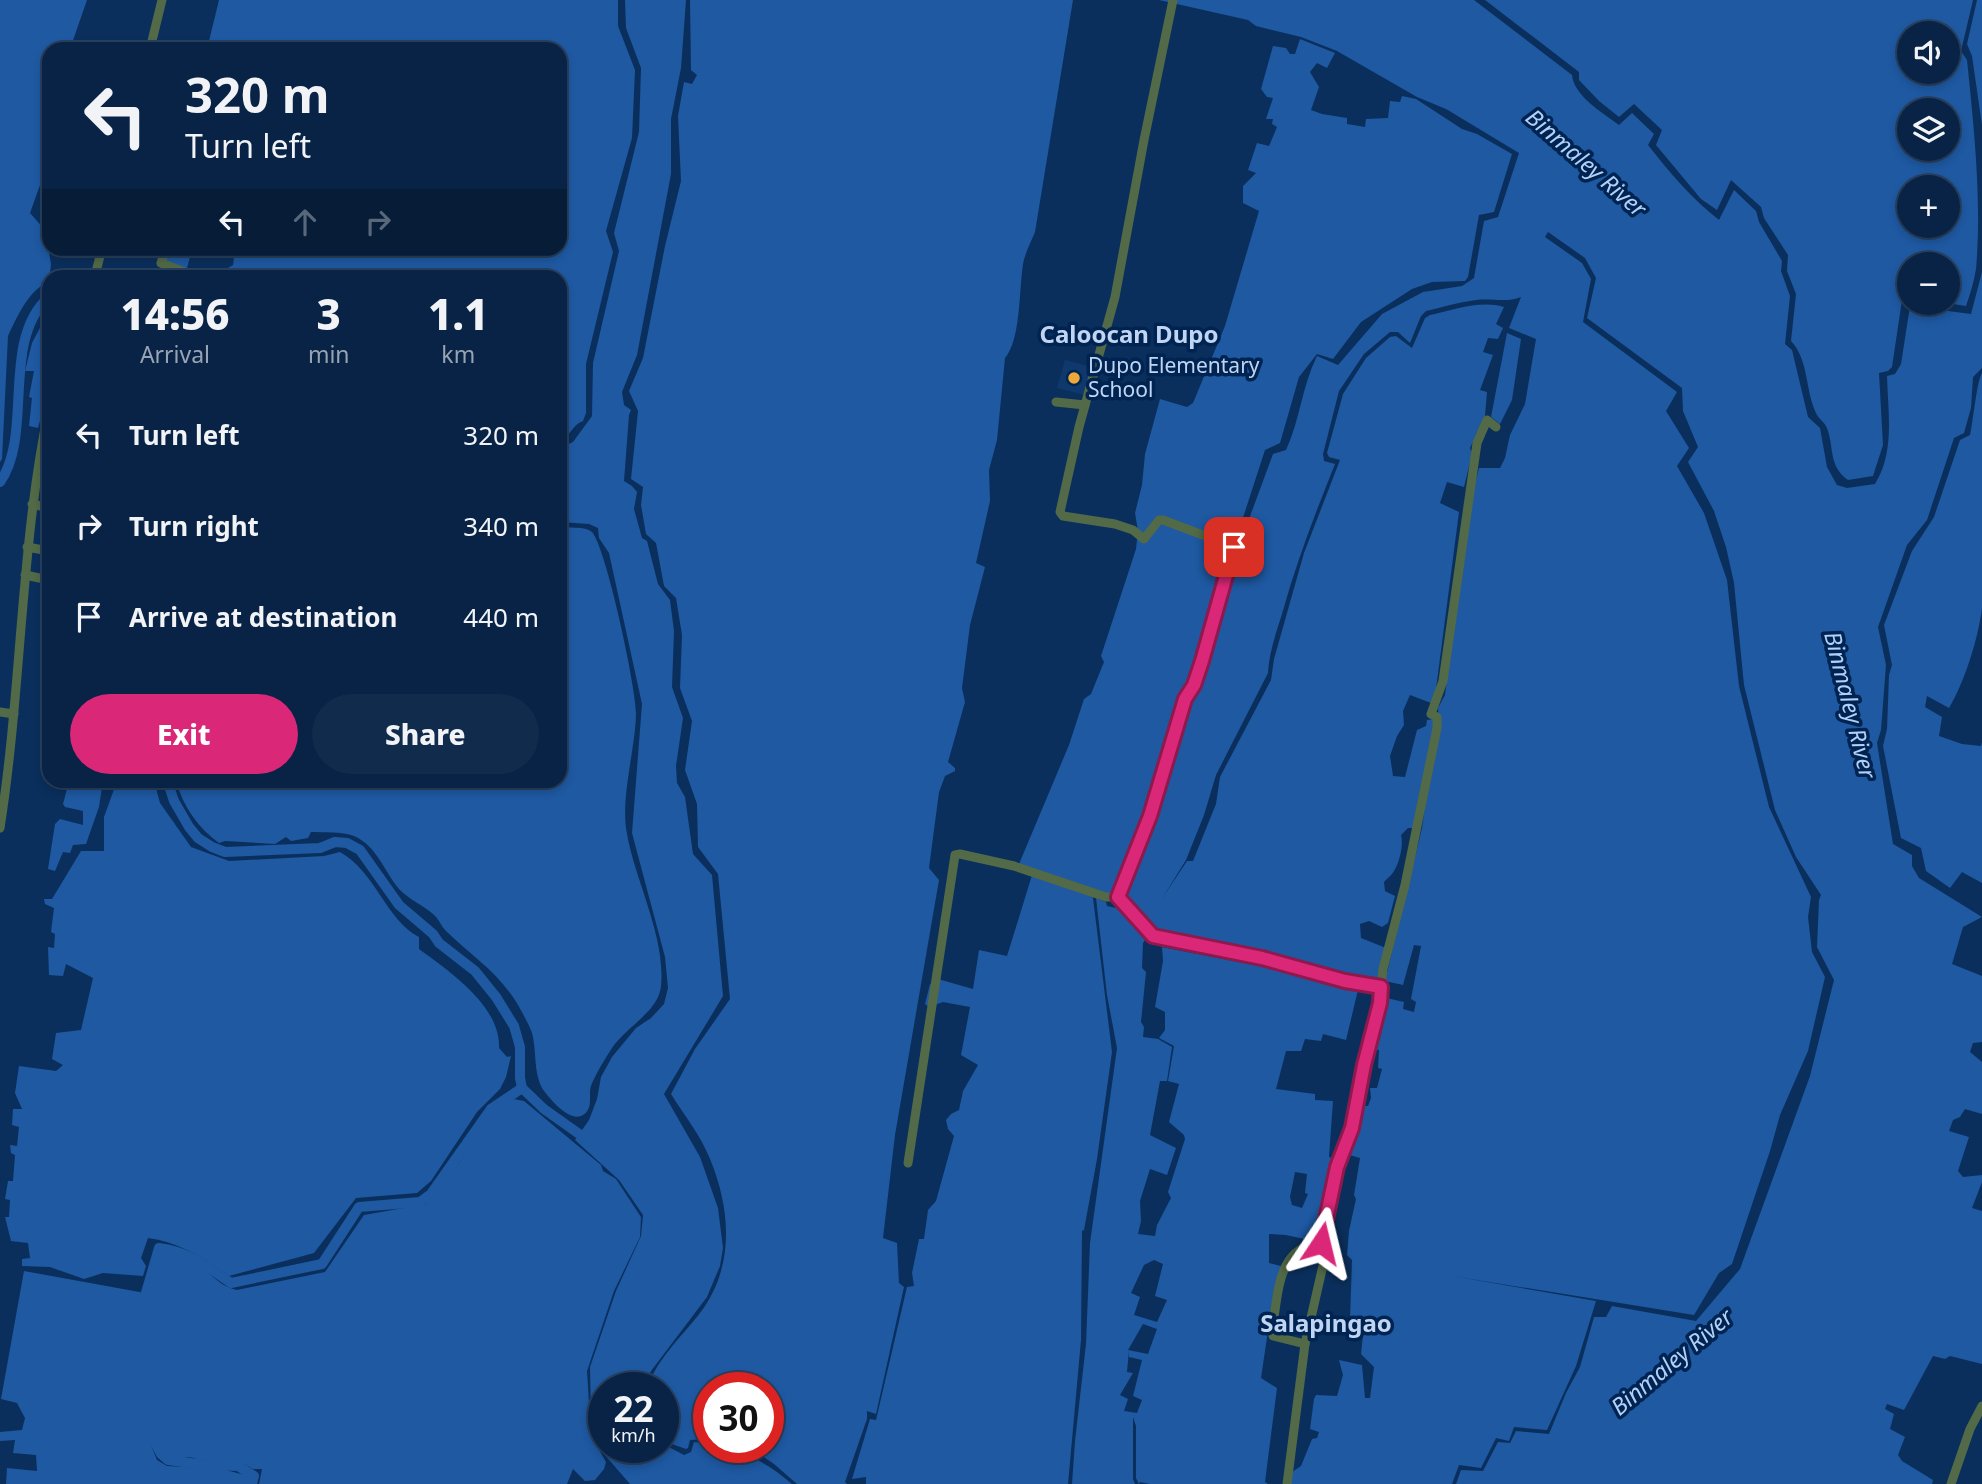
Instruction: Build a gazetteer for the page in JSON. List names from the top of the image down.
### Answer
{
  "districts": ["Caloocan Dupo", "Salapingao"],
  "water": ["Binmaley River"],
  "places": ["Dupo Elementary School"],
  "page": {
    "map_buttons": ["+", "−"],
    "turn": ["320 m", "Turn left"],
    "eta": [
      "14:56",
      "Arrival",
      "3",
      "min",
      "1.1",
      "km"
    ],
    "list": [
      {
        "name": "Turn left",
        "value": "320 m"
      },
      {
        "name": "Turn right",
        "value": "340 m"
      },
      {
        "name": "Arrive at destination",
        "value": "440 m"
      }
    ],
    "buttons": ["Exit", "Share"],
    "speed": "22 km/h",
    "limit": "30"
  }
}
